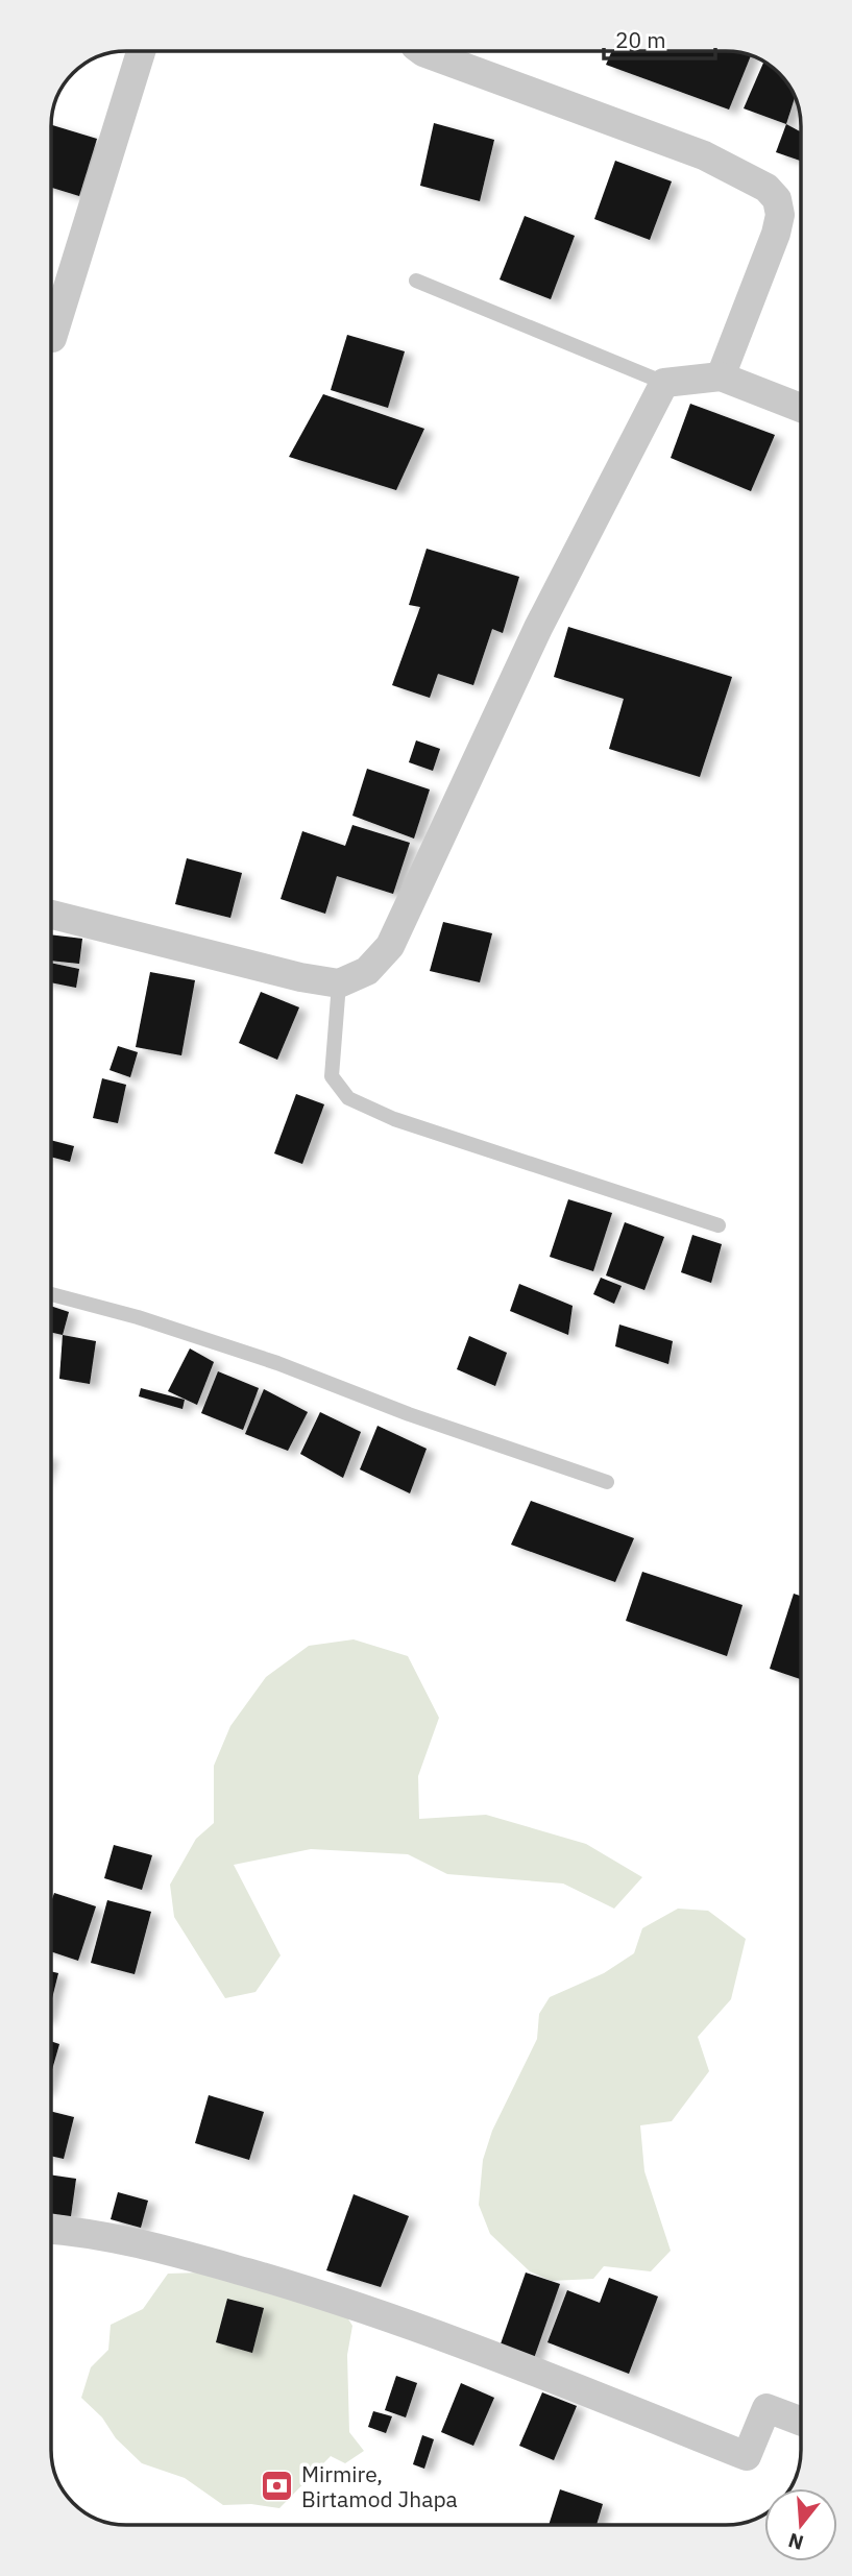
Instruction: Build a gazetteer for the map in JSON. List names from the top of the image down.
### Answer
{
  "places": {
    "bank": ["Mirmire, Birtamod Jhapa"]
  },
  "scale_bar": "20 m",
  "north": "bottom"
}
